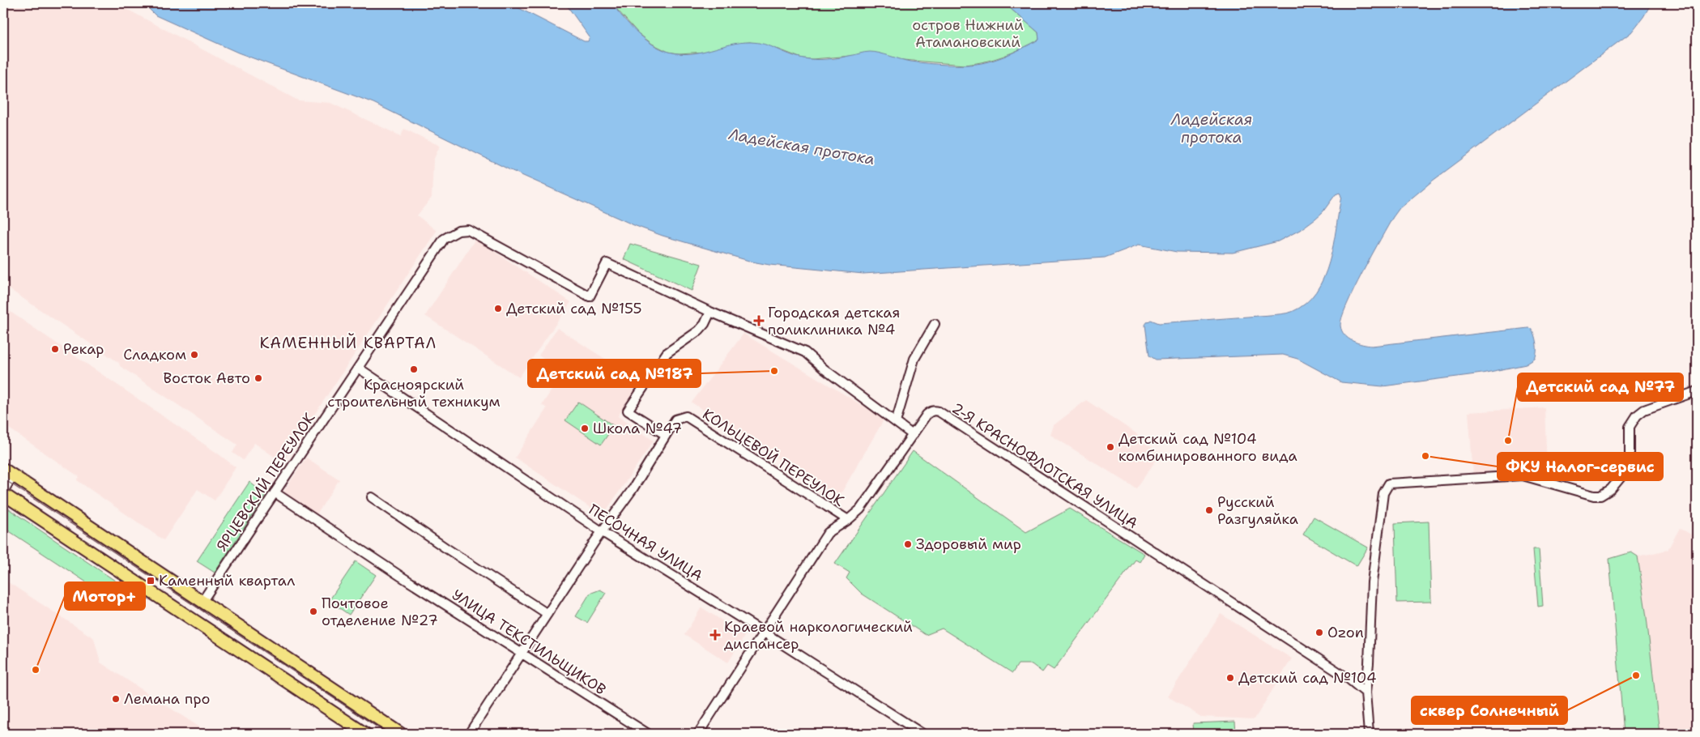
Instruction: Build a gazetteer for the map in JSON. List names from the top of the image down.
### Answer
{
  "streets": {
    "street": [
      "КОЛЬЦЕВОЙ ПЕРЕУЛОК",
      "2-Я КРАСНОФЛОТСКАЯ УЛИЦА",
      "ЯРЦЕВСКИЙ ПЕРЕУЛОК",
      "ПЕСОЧНАЯ УЛИЦА",
      "УЛИЦА ТЕКСТИЛЬЩИКОВ"
    ]
  },
  "crossings": [
    ["ЯРЦЕВСКИЙ ПЕРЕУЛОК", "ПЕСОЧНАЯ УЛИЦА"],
    ["ЯРЦЕВСКИЙ ПЕРЕУЛОК", "УЛИЦА ТЕКСТИЛЬЩИКОВ"]
  ],
  "districts": ["КАМЕННЫЙ КВАРТАЛ"],
  "water": ["Ладейская протока"],
  "parks": ["остров Нижний Атамановский"],
  "places": {
    "other": [
      "Детский сад №155",
      "Рекар",
      "Сладком",
      "Красноярский строительный техникум",
      "Детский сад №187",
      "Восток Авто",
      "Школа №47",
      "Детский сад №77",
      "Детский сад №104 комбинированного вида",
      "ФКУ Налог-сервис",
      "Русский Разгуляйка",
      "Здоровый мир",
      "Почтовое отделение №27",
      "Ozon",
      "Мотор+",
      "сквер Солнечный",
      "Детский сад №104",
      "Лемана про"
    ],
    "health": ["Городская детская поликлиника №4", "Краевой наркологический диспансер"],
    "transit": ["Каменный квартал"]
  }
}
